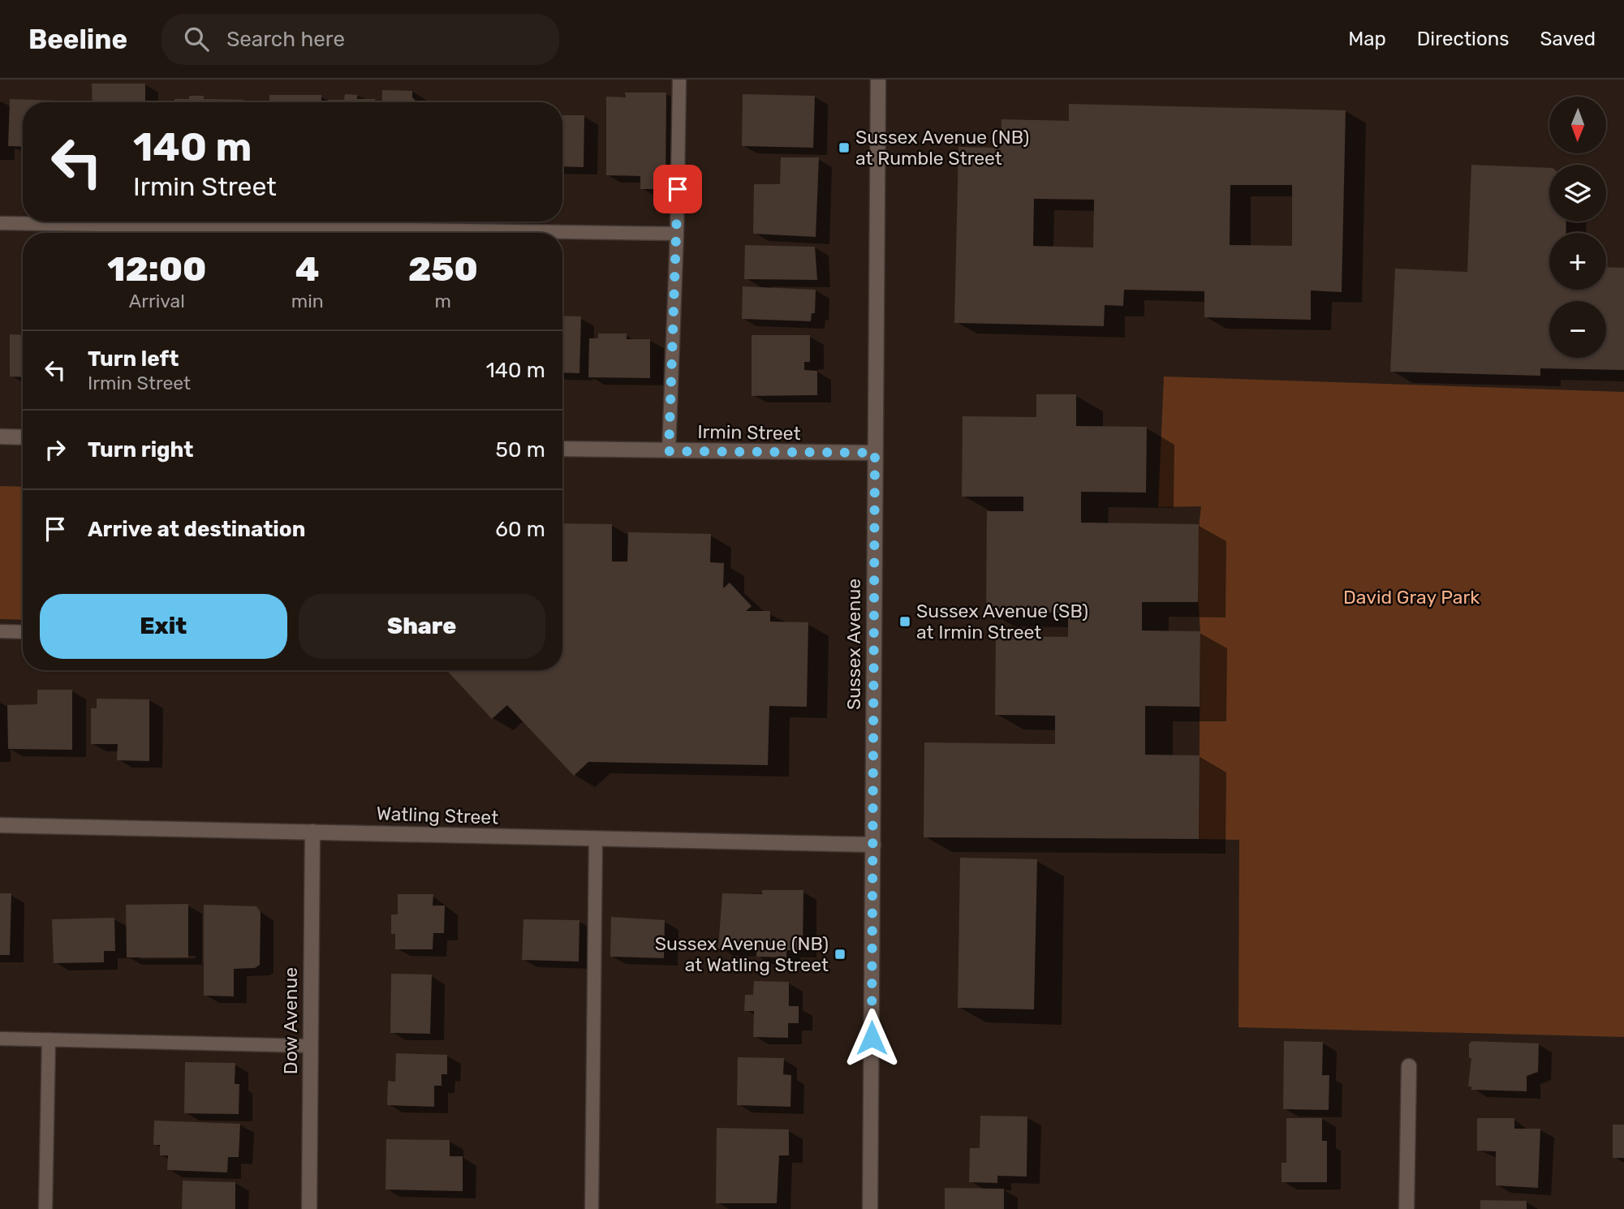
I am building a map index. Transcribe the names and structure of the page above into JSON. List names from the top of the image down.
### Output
{
  "streets": {
    "street": [
      "Irmin Street",
      "Sussex Avenue",
      "Watling Street",
      "Dow Avenue"
    ]
  },
  "crossings": [
    ["Irmin Street", "Sussex Avenue"],
    ["Sussex Avenue", "Watling Street"],
    ["Watling Street", "Dow Avenue"]
  ],
  "parks": ["David Gray Park"],
  "places": {
    "transit": ["Sussex Avenue (NB) at Rumble Street", "Sussex Avenue (SB) at Irmin Street", "Sussex Avenue (NB) at Watling Street"]
  },
  "north": "bottom",
  "page": {
    "header": "Beeline",
    "search": "Search here",
    "nav": ["Map", "Directions", "Saved"],
    "map_buttons": ["+", "−"],
    "turn": ["140 m", "Irmin Street"],
    "eta": [
      "12:00",
      "Arrival",
      "4",
      "min",
      "250",
      "m"
    ],
    "list": [
      {
        "name": "Turn left",
        "note": "Irmin Street",
        "value": "140 m"
      },
      {
        "name": "Turn right",
        "value": "50 m"
      },
      {
        "name": "Arrive at destination",
        "value": "60 m"
      }
    ],
    "buttons": ["Exit", "Share"]
  }
}
